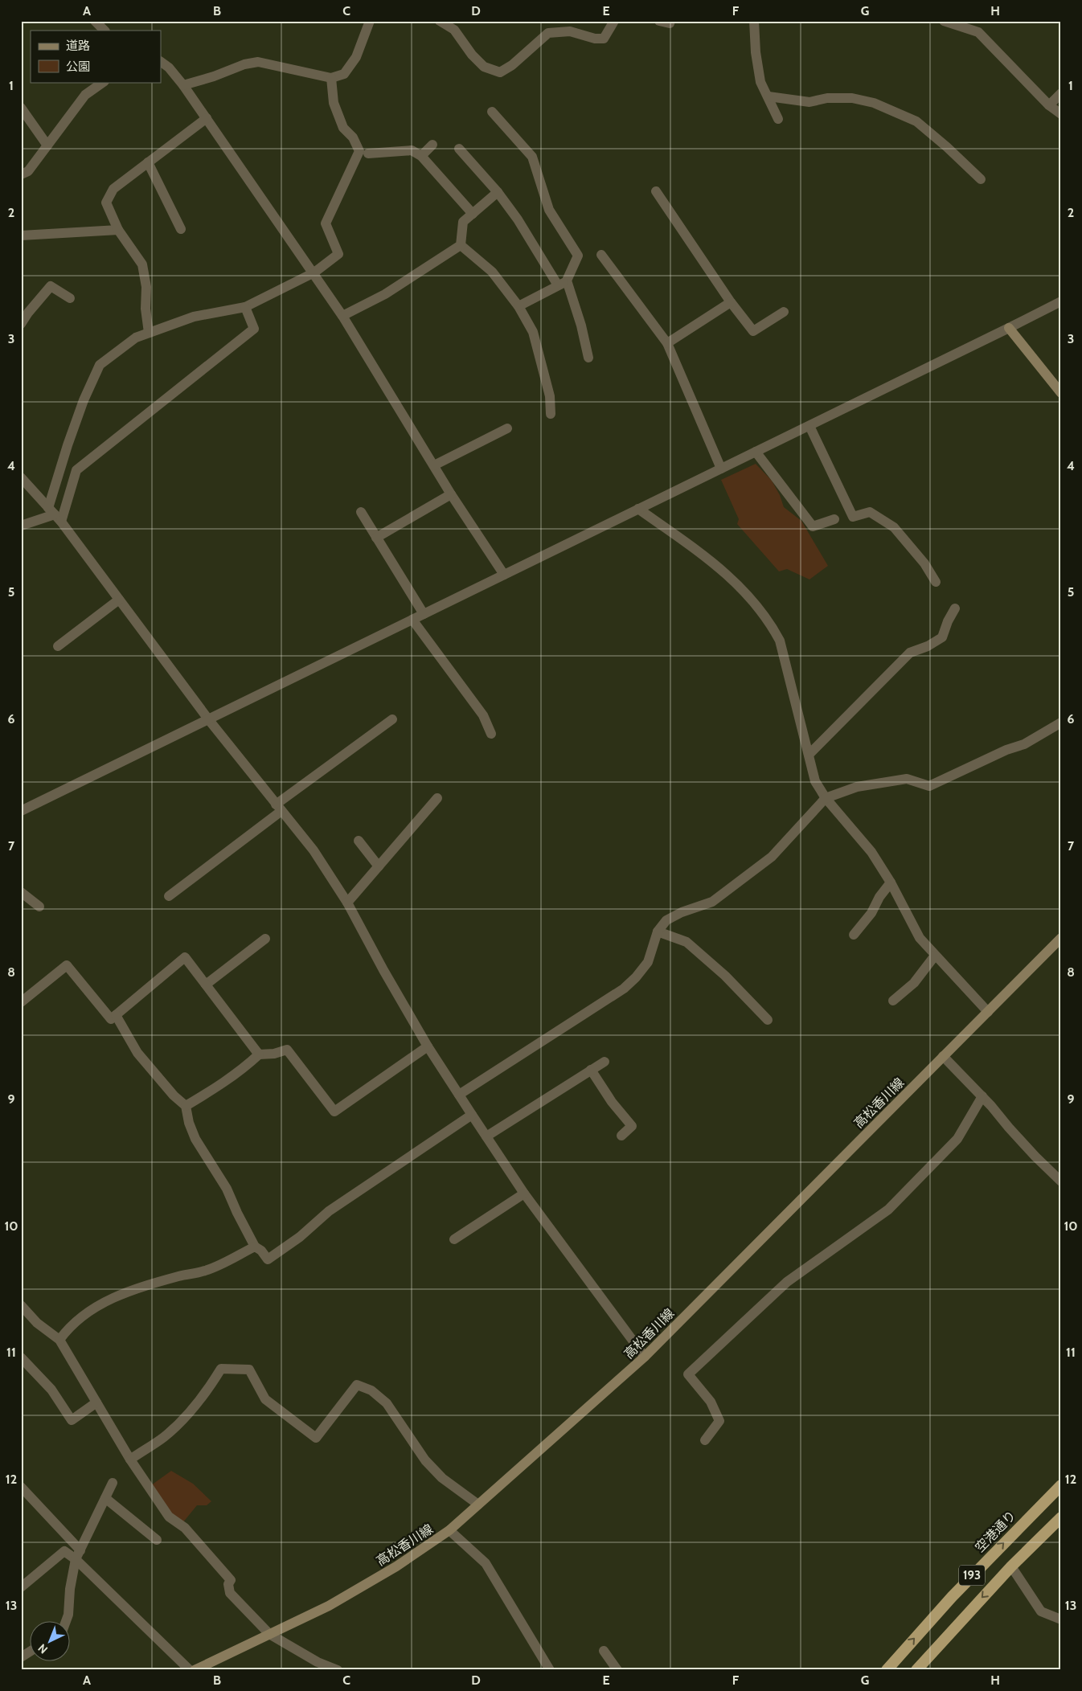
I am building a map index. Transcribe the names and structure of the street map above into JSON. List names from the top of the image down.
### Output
{
  "streets": {
    "highway": ["空港通り", "193"],
    "main road": ["高松香川線"]
  },
  "legend": ["道路", "公園"],
  "north": "bottom left",
  "grid": {
    "columns": [
      "A",
      "B",
      "C",
      "D",
      "E",
      "F",
      "G",
      "H"
    ],
    "rows": [
      "1",
      "2",
      "3",
      "4",
      "5",
      "6",
      "7",
      "8",
      "9",
      "10",
      "11",
      "12",
      "13"
    ]
  }
}
